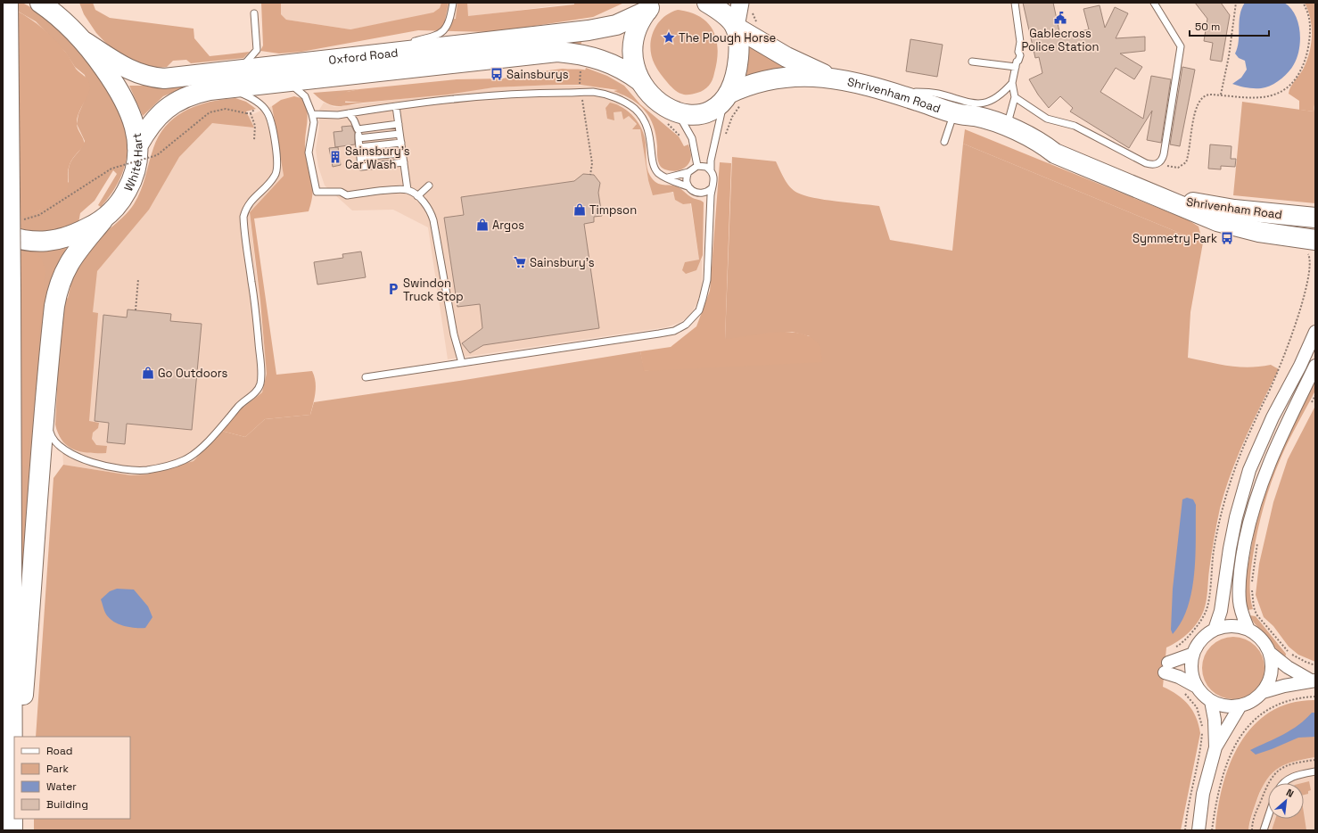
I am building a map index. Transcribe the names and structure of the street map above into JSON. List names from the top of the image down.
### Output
{
  "streets": {
    "highway": ["Oxford Road", "Shrivenham Road", "White Hart"]
  },
  "crossings": [
    ["Oxford Road", "White Hart"]
  ],
  "places": {
    "public building": ["Gablecross Police Station"],
    "place": ["The Plough Horse"],
    "bus stop": ["Sainsburys", "Symmetry Park"],
    "building": ["Sainsbury's Car Wash"],
    "shop": ["Timpson", "Argos", "Go Outdoors"],
    "supermarket": ["Sainsbury's"],
    "parking": ["Swindon Truck Stop"]
  },
  "legend": [
    "Road",
    "Park",
    "Water",
    "Building"
  ],
  "scale_bar": "50 m",
  "north": "top right"
}
